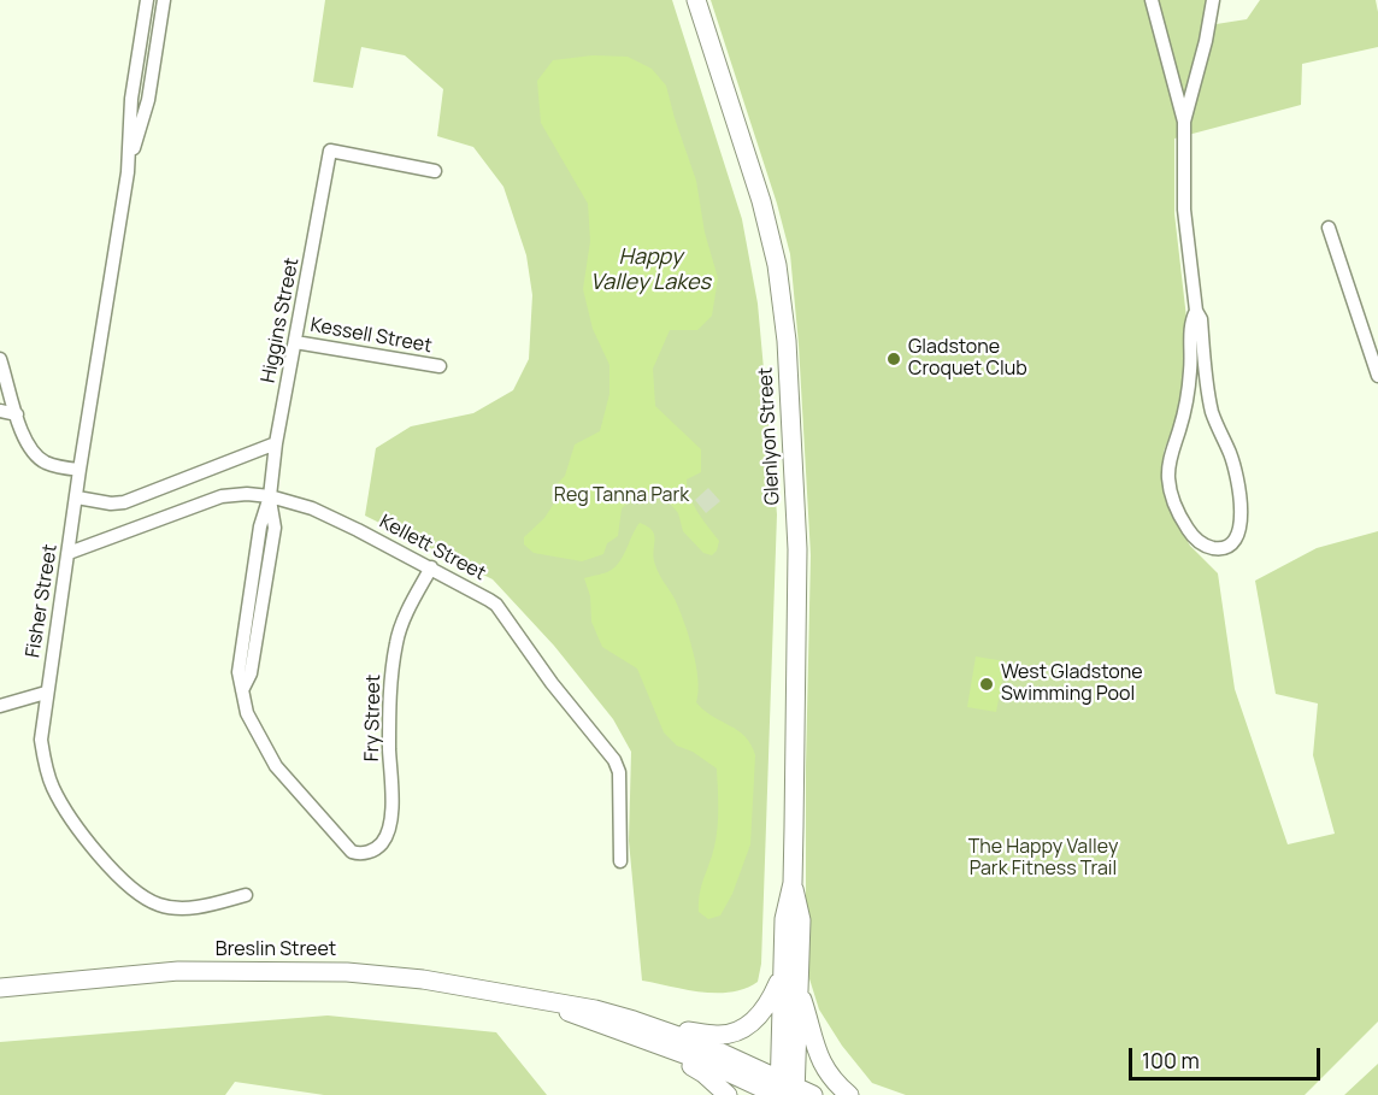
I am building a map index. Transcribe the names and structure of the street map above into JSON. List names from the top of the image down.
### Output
{
  "streets": {
    "main road": ["Glenlyon Street", "Breslin Street"],
    "street": [
      "Higgins Street",
      "Kessell Street",
      "Kellett Street",
      "Fisher Street",
      "Fry Street"
    ]
  },
  "crossings": [
    ["Higgins Street", "Kessell Street"],
    ["Higgins Street", "Kellett Street"],
    ["Higgins Street", "Fry Street"],
    ["Glenlyon Street", "Breslin Street"],
    ["Kellett Street", "Fisher Street"],
    ["Kellett Street", "Fry Street"]
  ],
  "water": ["Happy Valley Lakes"],
  "parks": ["Reg Tanna Park", "The Happy Valley Park Fitness Trail"],
  "places": ["Gladstone Croquet Club", "West Gladstone Swimming Pool"],
  "scale_bar": "100 m"
}
